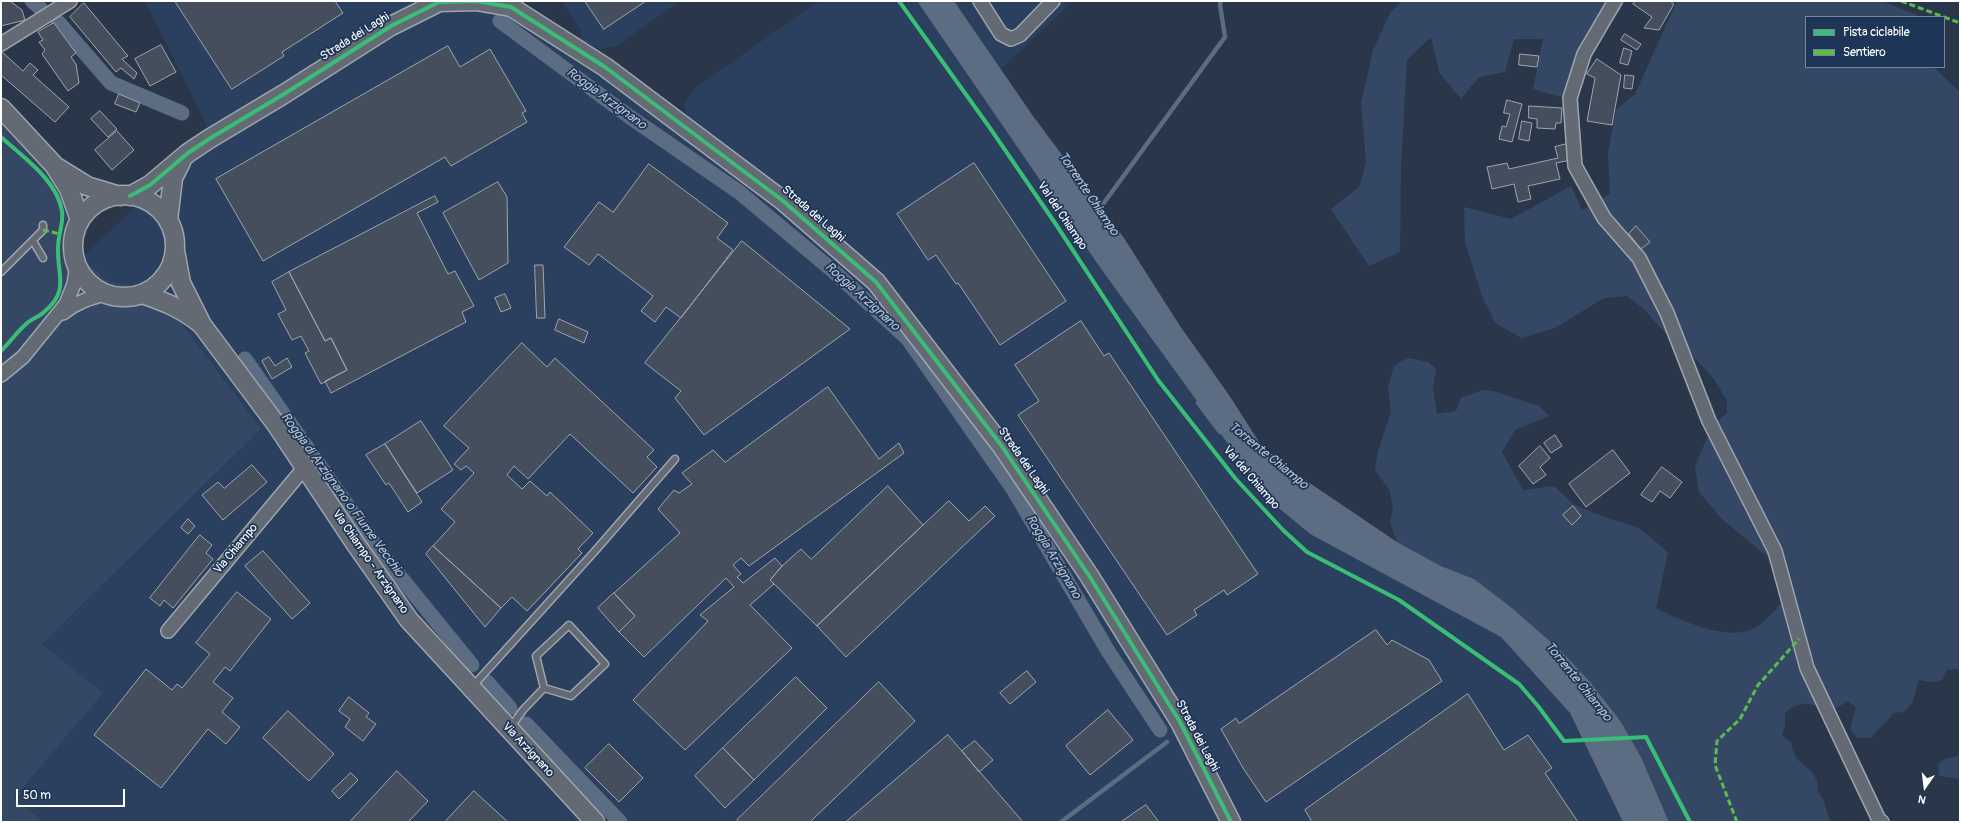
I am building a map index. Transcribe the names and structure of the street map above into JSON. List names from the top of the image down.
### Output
{
  "streets": {
    "street": [
      "Strada dei Laghi",
      "Via Chiampo",
      "Via Chiampo - Arzignano",
      "Via Arzignano"
    ],
    "cycle path": ["Val del Chiampo"]
  },
  "crossings": [
    ["Via Chiampo", "Via Chiampo - Arzignano"],
    ["Via Chiampo - Arzignano", "Via Arzignano"]
  ],
  "water": ["Roggia Arzignano", "Torrente Chiampo", "Roggia di Arzignano o Fiume Vecchio"],
  "legend": ["Pista ciclabile", "Sentiero"],
  "scale_bar": "50 m",
  "north": "bottom"
}
